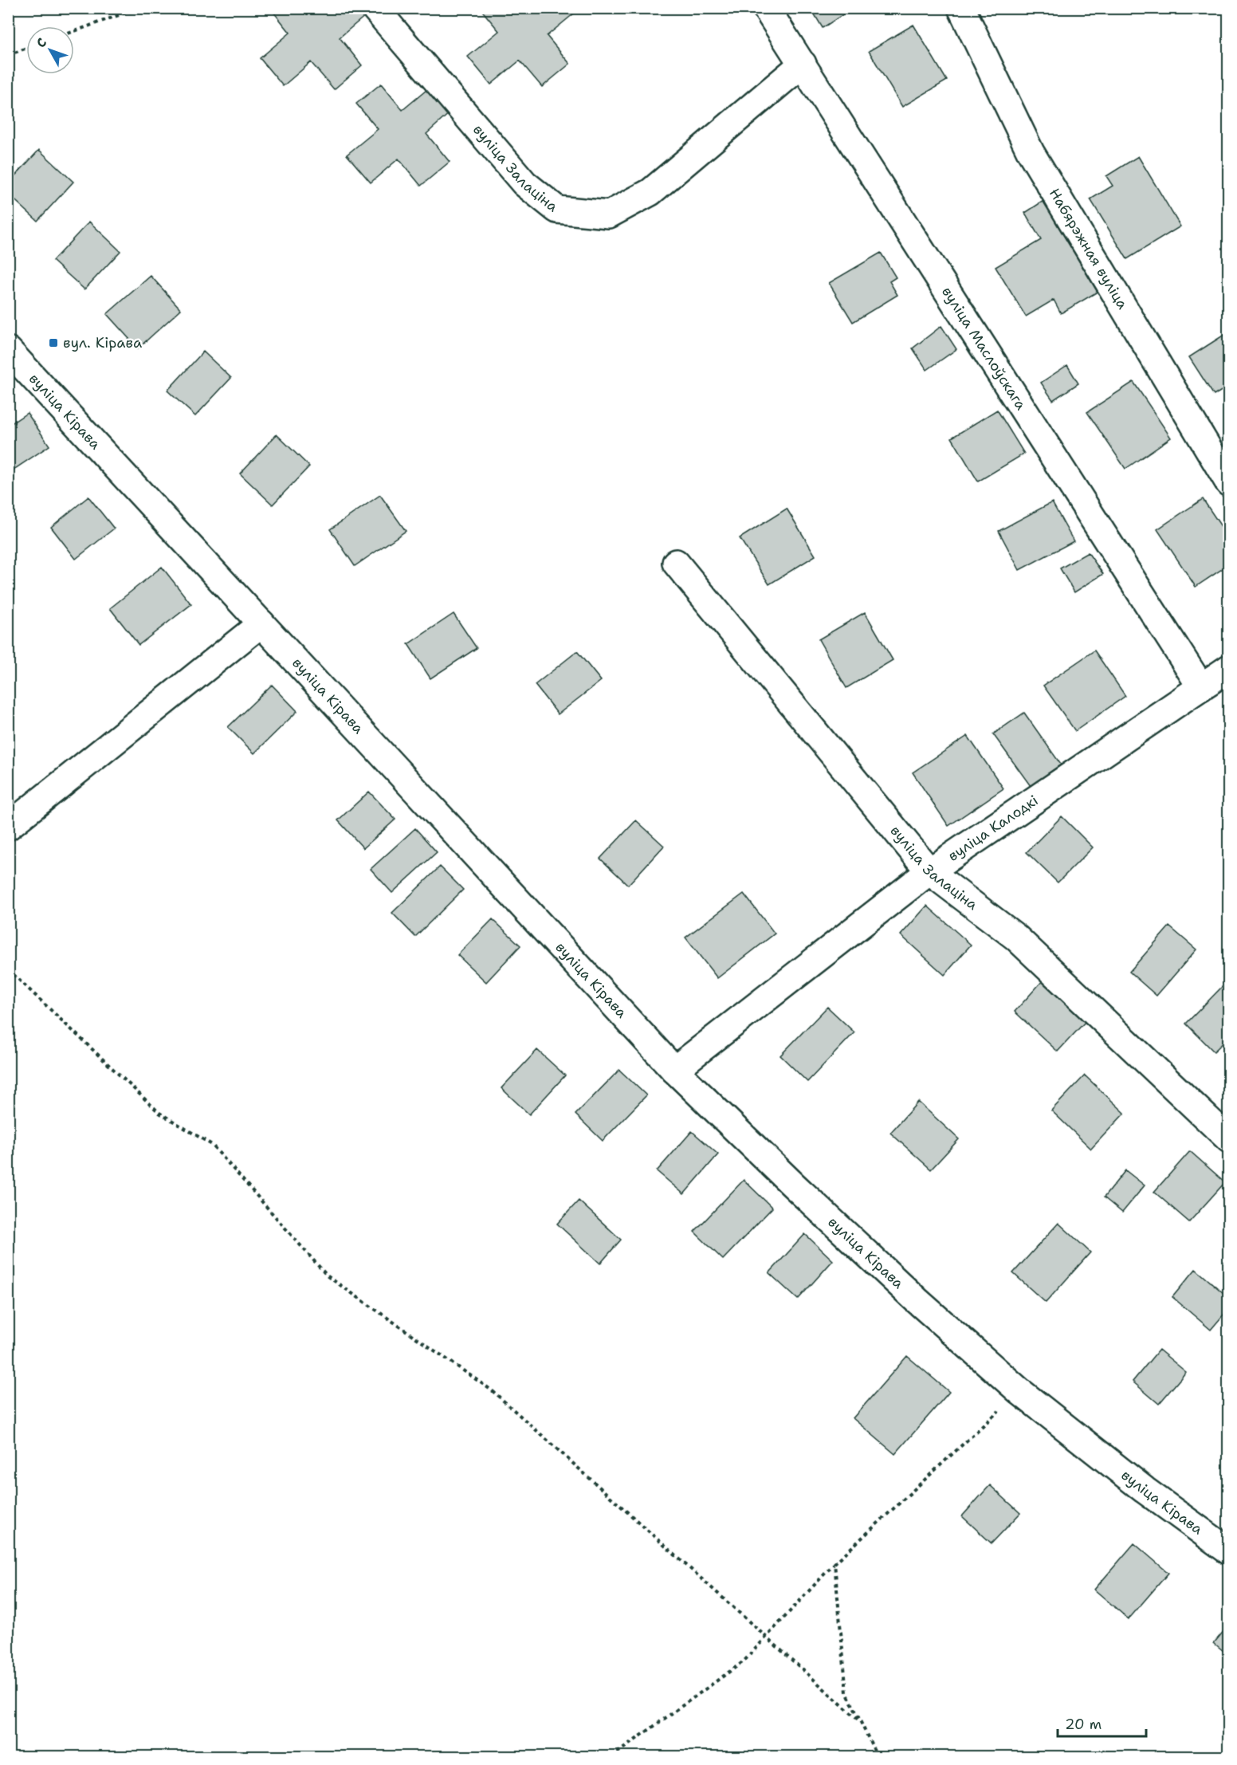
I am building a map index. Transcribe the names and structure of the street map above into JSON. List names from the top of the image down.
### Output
{
  "streets": {
    "street": [
      "вуліца Залаціна",
      "Набярэжная вуліца",
      "вуліца Маслоўскага",
      "вуліца Кірава",
      "вуліца Калодкі"
    ]
  },
  "crossings": [
    ["вуліца Залаціна", "вуліца Маслоўскага"],
    ["вуліца Залаціна", "вуліца Калодкі"],
    ["вуліца Маслоўскага", "вуліца Калодкі"],
    ["вуліца Кірава", "вуліца Калодкі"]
  ],
  "places": {
    "transit": ["вул. Кірава"]
  },
  "scale_bar": "20 m",
  "north": "top left"
}
